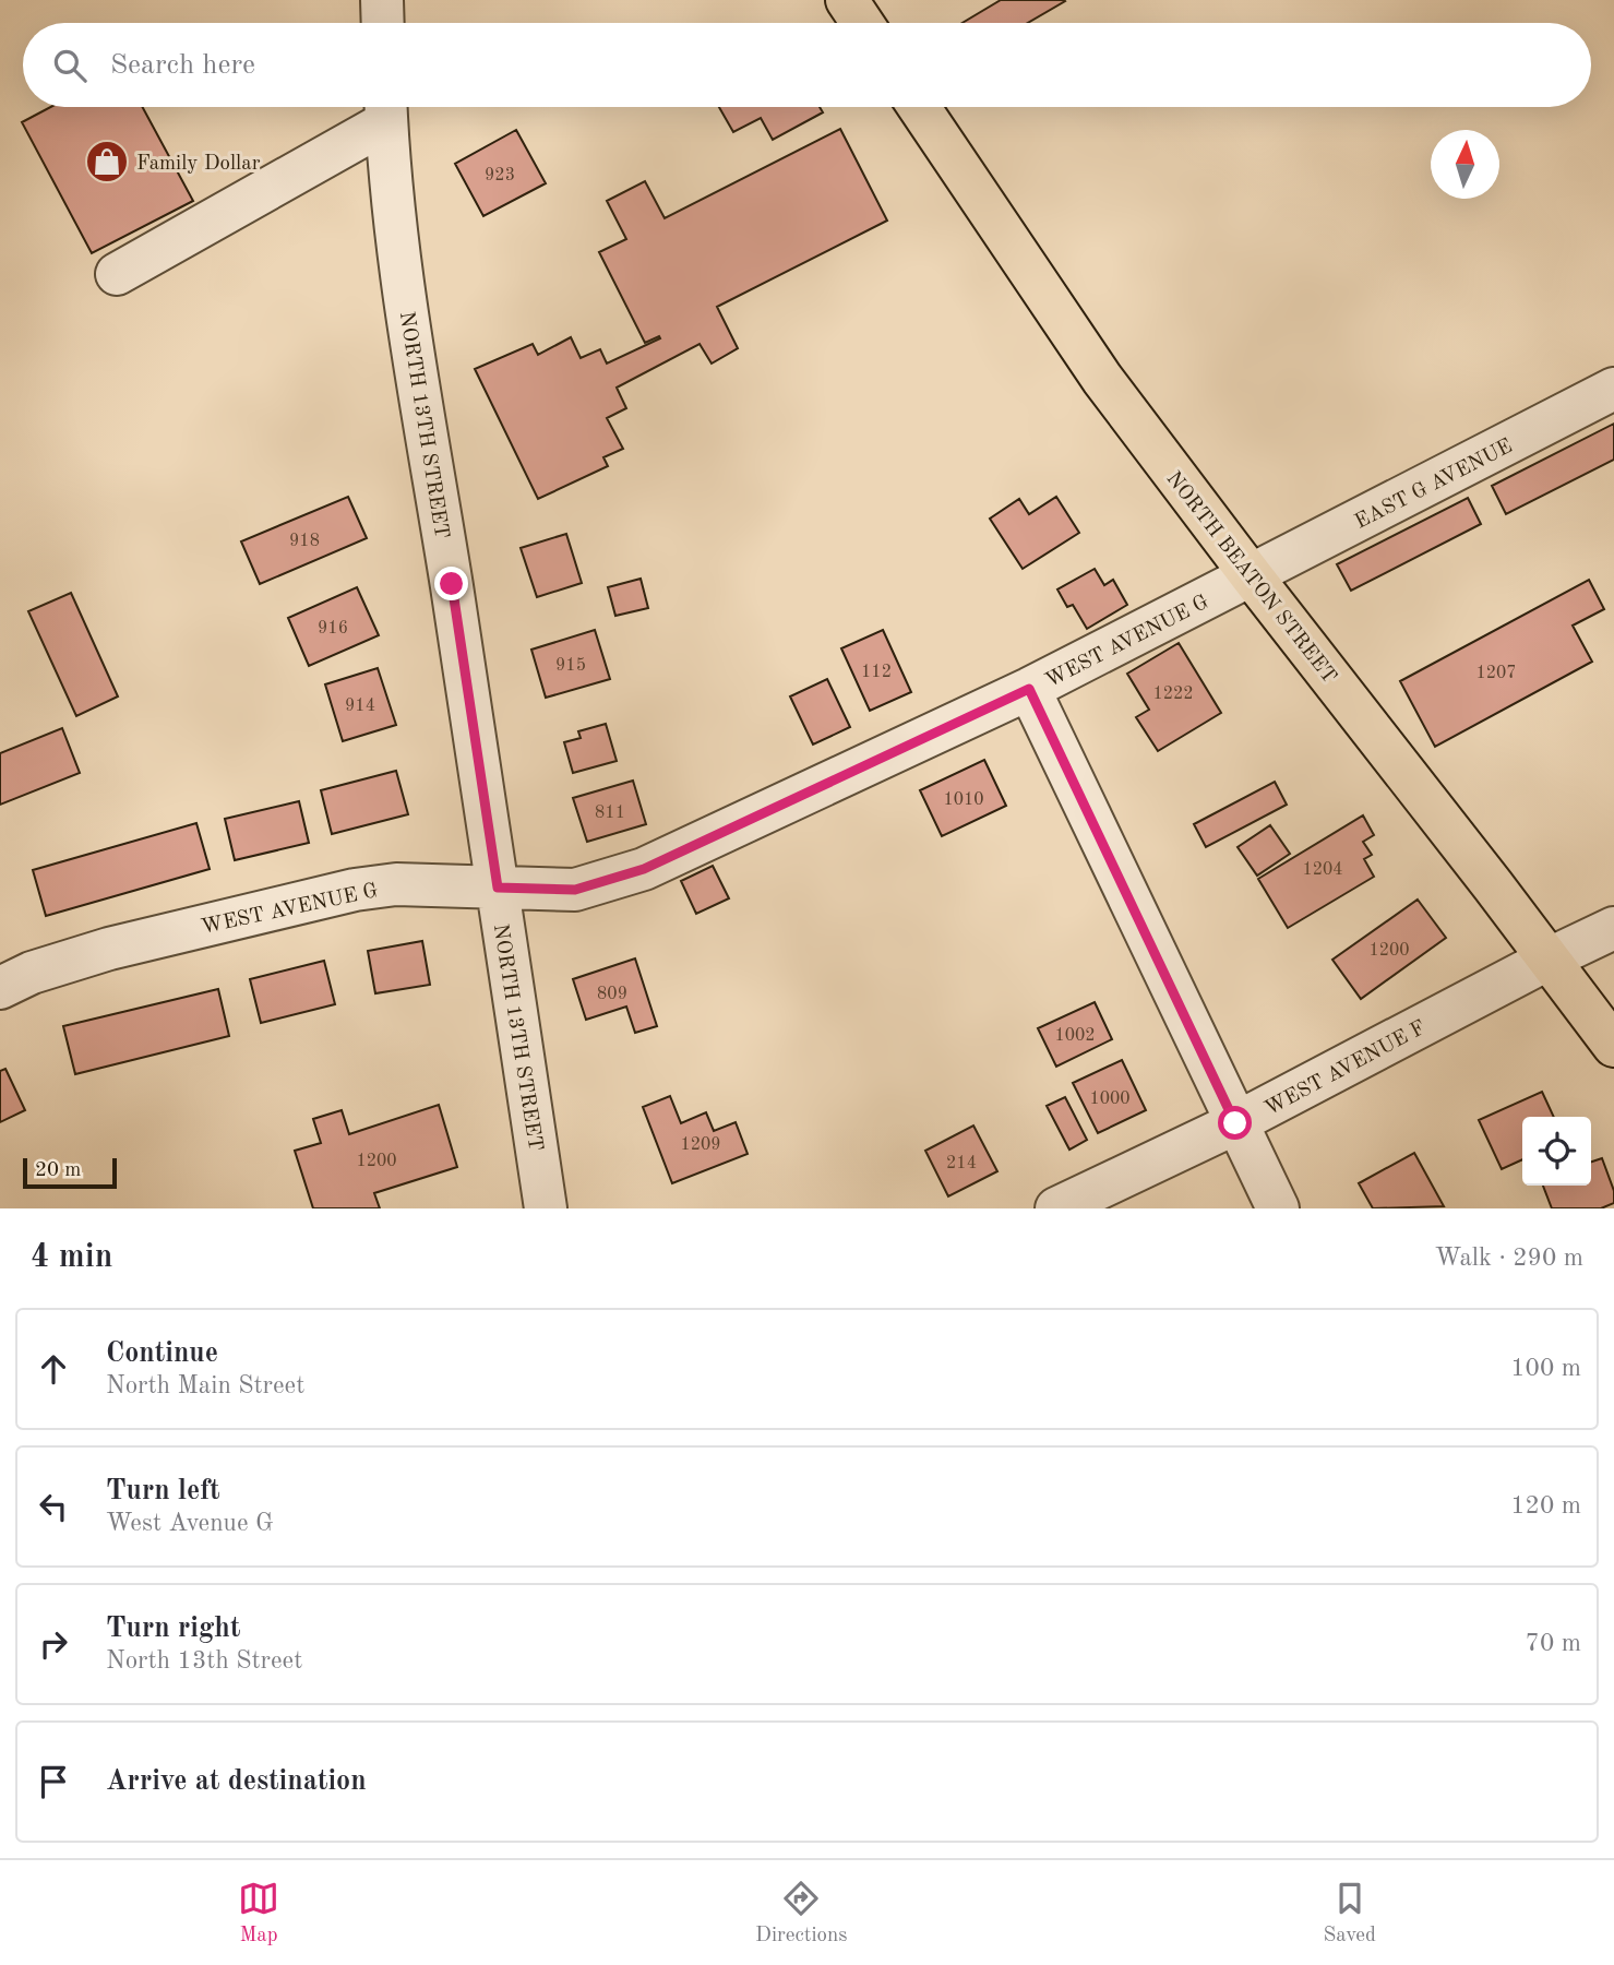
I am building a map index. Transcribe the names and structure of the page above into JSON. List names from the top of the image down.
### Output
{
  "streets": {
    "main road": ["NORTH BEATON STREET"],
    "street": [
      "NORTH 13TH STREET",
      "EAST G AVENUE",
      "WEST AVENUE G",
      "WEST AVENUE F"
    ]
  },
  "crossings": [
    ["NORTH 13TH STREET", "WEST AVENUE G"],
    ["EAST G AVENUE", "NORTH BEATON STREET"],
    ["EAST G AVENUE", "WEST AVENUE G"],
    ["NORTH BEATON STREET", "WEST AVENUE G"],
    ["NORTH BEATON STREET", "WEST AVENUE F"]
  ],
  "places": {
    "shop": ["Family Dollar"]
  },
  "house_numbers": [
    "923",
    "918",
    "916",
    "915",
    "112",
    "1207",
    "1222",
    "914",
    "1010",
    "811",
    "1204",
    "1200",
    "809",
    "1002",
    "1000",
    "1209",
    "1200",
    "214"
  ],
  "scale_bar": "20 m",
  "north": "top",
  "page": {
    "search": "Search here",
    "scale": "20 m",
    "heading": ["4 min", "Walk · 290 m"],
    "list": [
      ["Continue", "North Main Street", "100 m"],
      ["Turn left", "West Avenue G", "120 m"],
      ["Turn right", "North 13th Street", "70 m"],
      "Arrive at destination"
    ],
    "nav": ["Map", "Directions", "Saved"]
  }
}
